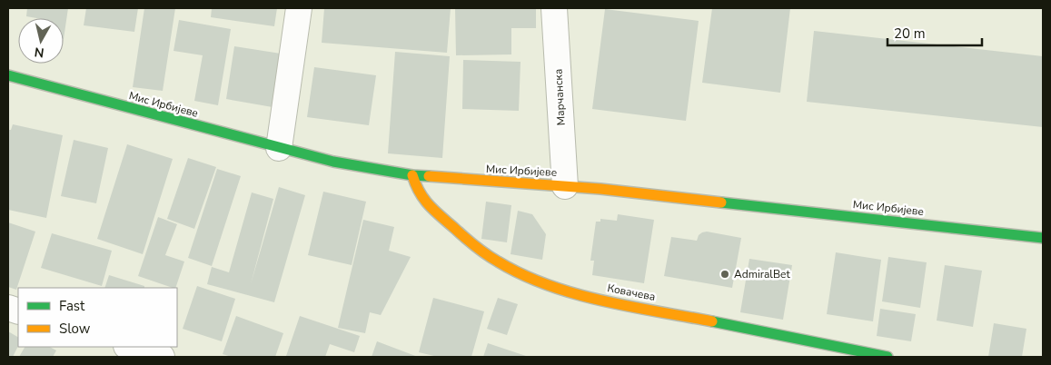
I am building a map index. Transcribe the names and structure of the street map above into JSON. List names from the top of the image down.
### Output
{
  "streets": {
    "street": ["Марчанска", "Мис Ирбијеве", "Ковачева"]
  },
  "crossings": [
    ["Марчанска", "Мис Ирбијеве"],
    ["Мис Ирбијеве", "Ковачева"]
  ],
  "places": ["AdmiralBet"],
  "legend": ["Fast", "Slow"],
  "scale_bar": "20 m",
  "north": "bottom"
}
